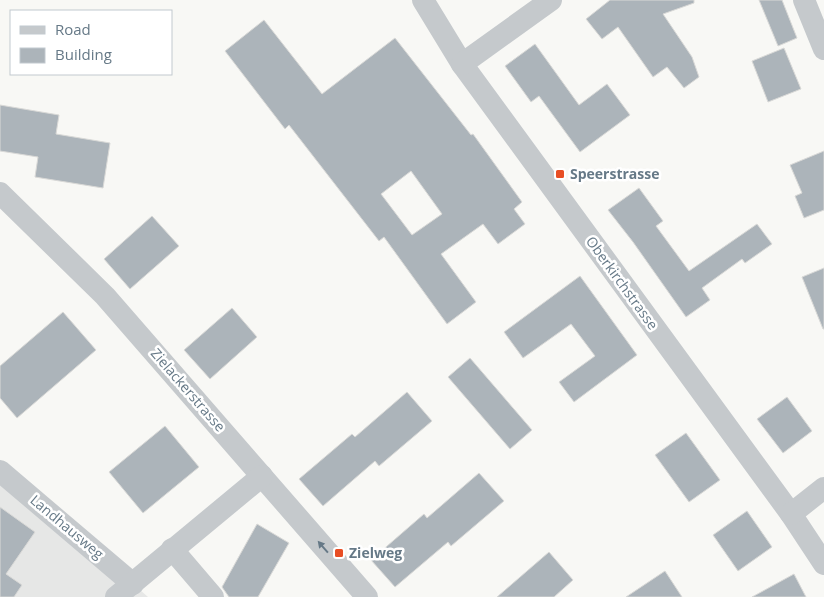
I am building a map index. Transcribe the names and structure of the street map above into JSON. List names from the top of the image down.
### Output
{
  "streets": {
    "street": ["Oberkirchstrasse", "Zielackerstrasse", "Landhausweg"]
  },
  "places": {
    "transit": ["Speerstrasse", "Zielweg"]
  },
  "legend": ["Road", "Building"]
}
